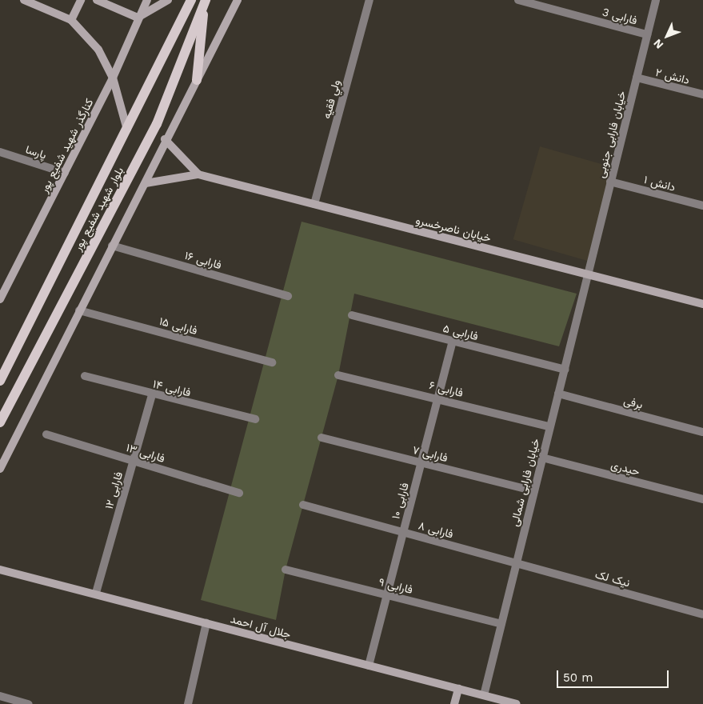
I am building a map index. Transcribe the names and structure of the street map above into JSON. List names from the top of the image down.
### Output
{
  "streets": {
    "main road": ["بلوار شهید شفیع پور"],
    "street": [
      "فارابی 3",
      "دانش ۲",
      "ولي فقيه",
      "خیابان فارابی جنوبی",
      "کنارگذر شهید شفیع پور",
      "پارسا",
      "دانش ۱",
      "خیابان ناصرخسرو",
      "فارابی ۱۶",
      "فارابی ۱۵",
      "فارابی ۵",
      "فارابی ۱۴",
      "فارابی ۶",
      "برفی",
      "فارابی ۱۳",
      "فارابی ۷",
      "حیدری",
      "خیابان فارابی شمالی",
      "فارابی ۱۲",
      "فارابی ۱۰",
      "فارابی ۸",
      "نیک لک",
      "فارابی ۹",
      "جلال آل احمد"
    ]
  },
  "crossings": [
    ["فارابی 3", "خیابان فارابی جنوبی"],
    ["دانش ۲", "خیابان فارابی جنوبی"],
    ["ولي فقيه", "خیابان ناصرخسرو"],
    ["خیابان فارابی جنوبی", "دانش ۱"],
    ["خیابان فارابی جنوبی", "خیابان ناصرخسرو"],
    ["خیابان فارابی جنوبی", "خیابان فارابی شمالی"],
    ["کنارگذر شهید شفیع پور", "پارسا"],
    ["خیابان ناصرخسرو", "خیابان فارابی شمالی"],
    ["فارابی ۵", "خیابان فارابی شمالی"],
    ["فارابی ۵", "فارابی ۱۰"],
    ["فارابی ۱۴", "فارابی ۱۲"],
    ["فارابی ۶", "فارابی ۱۰"],
    ["برفی", "خیابان فارابی شمالی"],
    ["فارابی ۱۳", "فارابی ۱۲"],
    ["فارابی ۷", "خیابان فارابی شمالی"],
    ["فارابی ۷", "فارابی ۱۰"],
    ["حیدری", "خیابان فارابی شمالی"],
    ["خیابان فارابی شمالی", "فارابی ۸"],
    ["خیابان فارابی شمالی", "نیک لک"],
    ["خیابان فارابی شمالی", "فارابی ۹"],
    ["خیابان فارابی شمالی", "جلال آل احمد"],
    ["فارابی ۱۲", "جلال آل احمد"],
    ["فارابی ۱۰", "فارابی ۸"],
    ["فارابی ۱۰", "فارابی ۹"],
    ["فارابی ۱۰", "جلال آل احمد"],
    ["فارابی ۸", "نیک لک"]
  ],
  "scale_bar": "50 m",
  "north": "bottom left"
}
